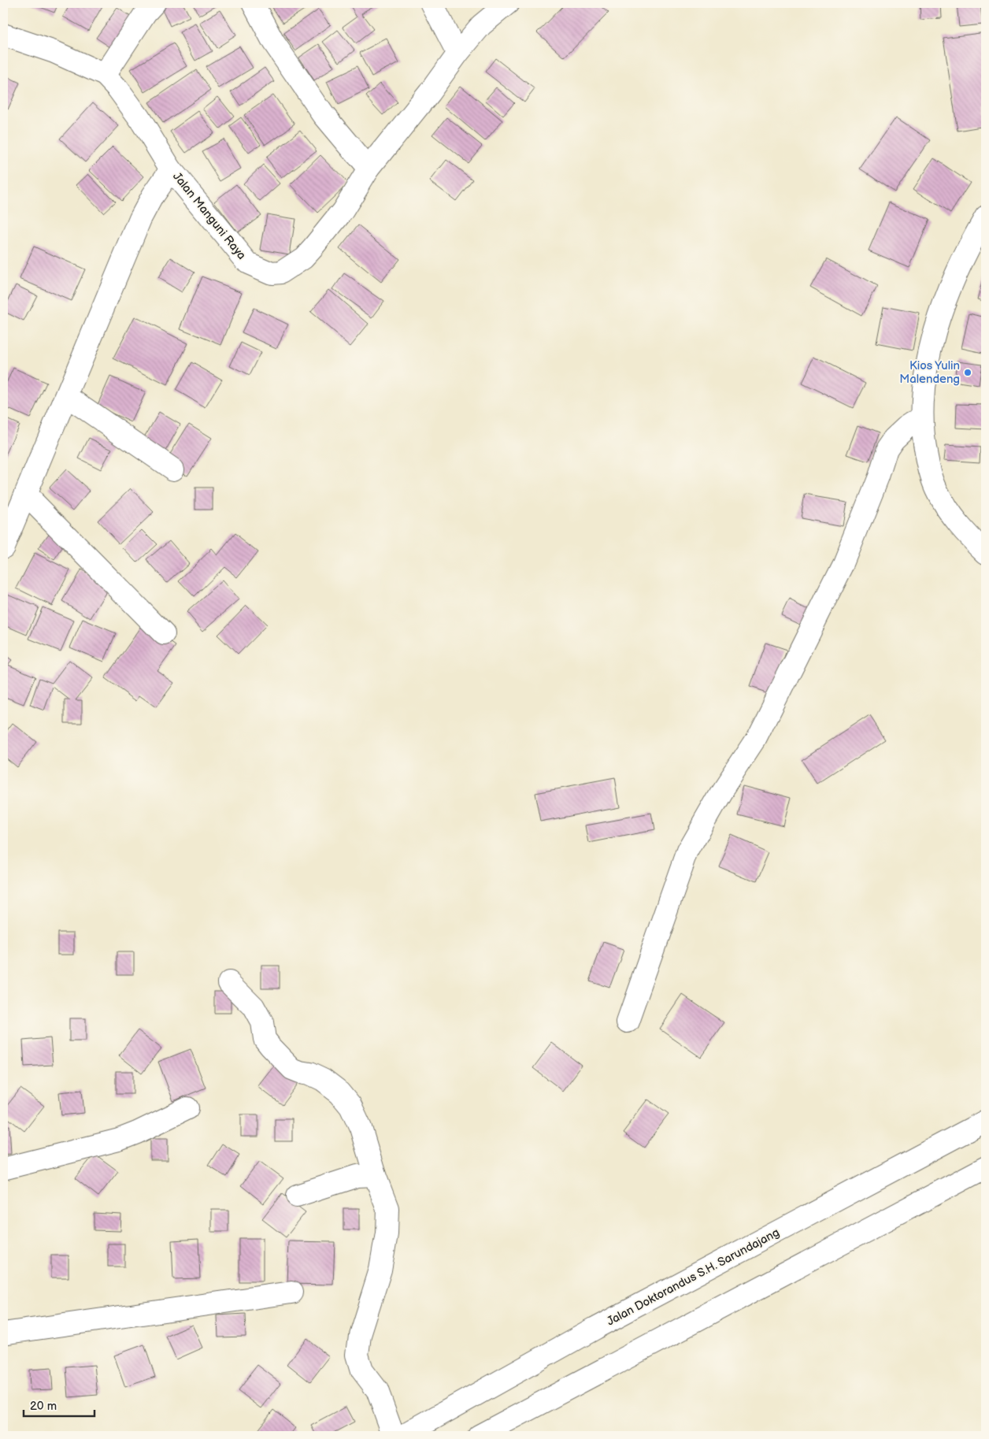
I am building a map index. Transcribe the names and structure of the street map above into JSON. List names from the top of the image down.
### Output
{
  "streets": {
    "main road": ["Jalan Manguni Raya", "Jalan Doktorandus S.H. Sarundajang"]
  },
  "places": ["Kios Yulin Malendeng"],
  "scale_bar": "20 m"
}
